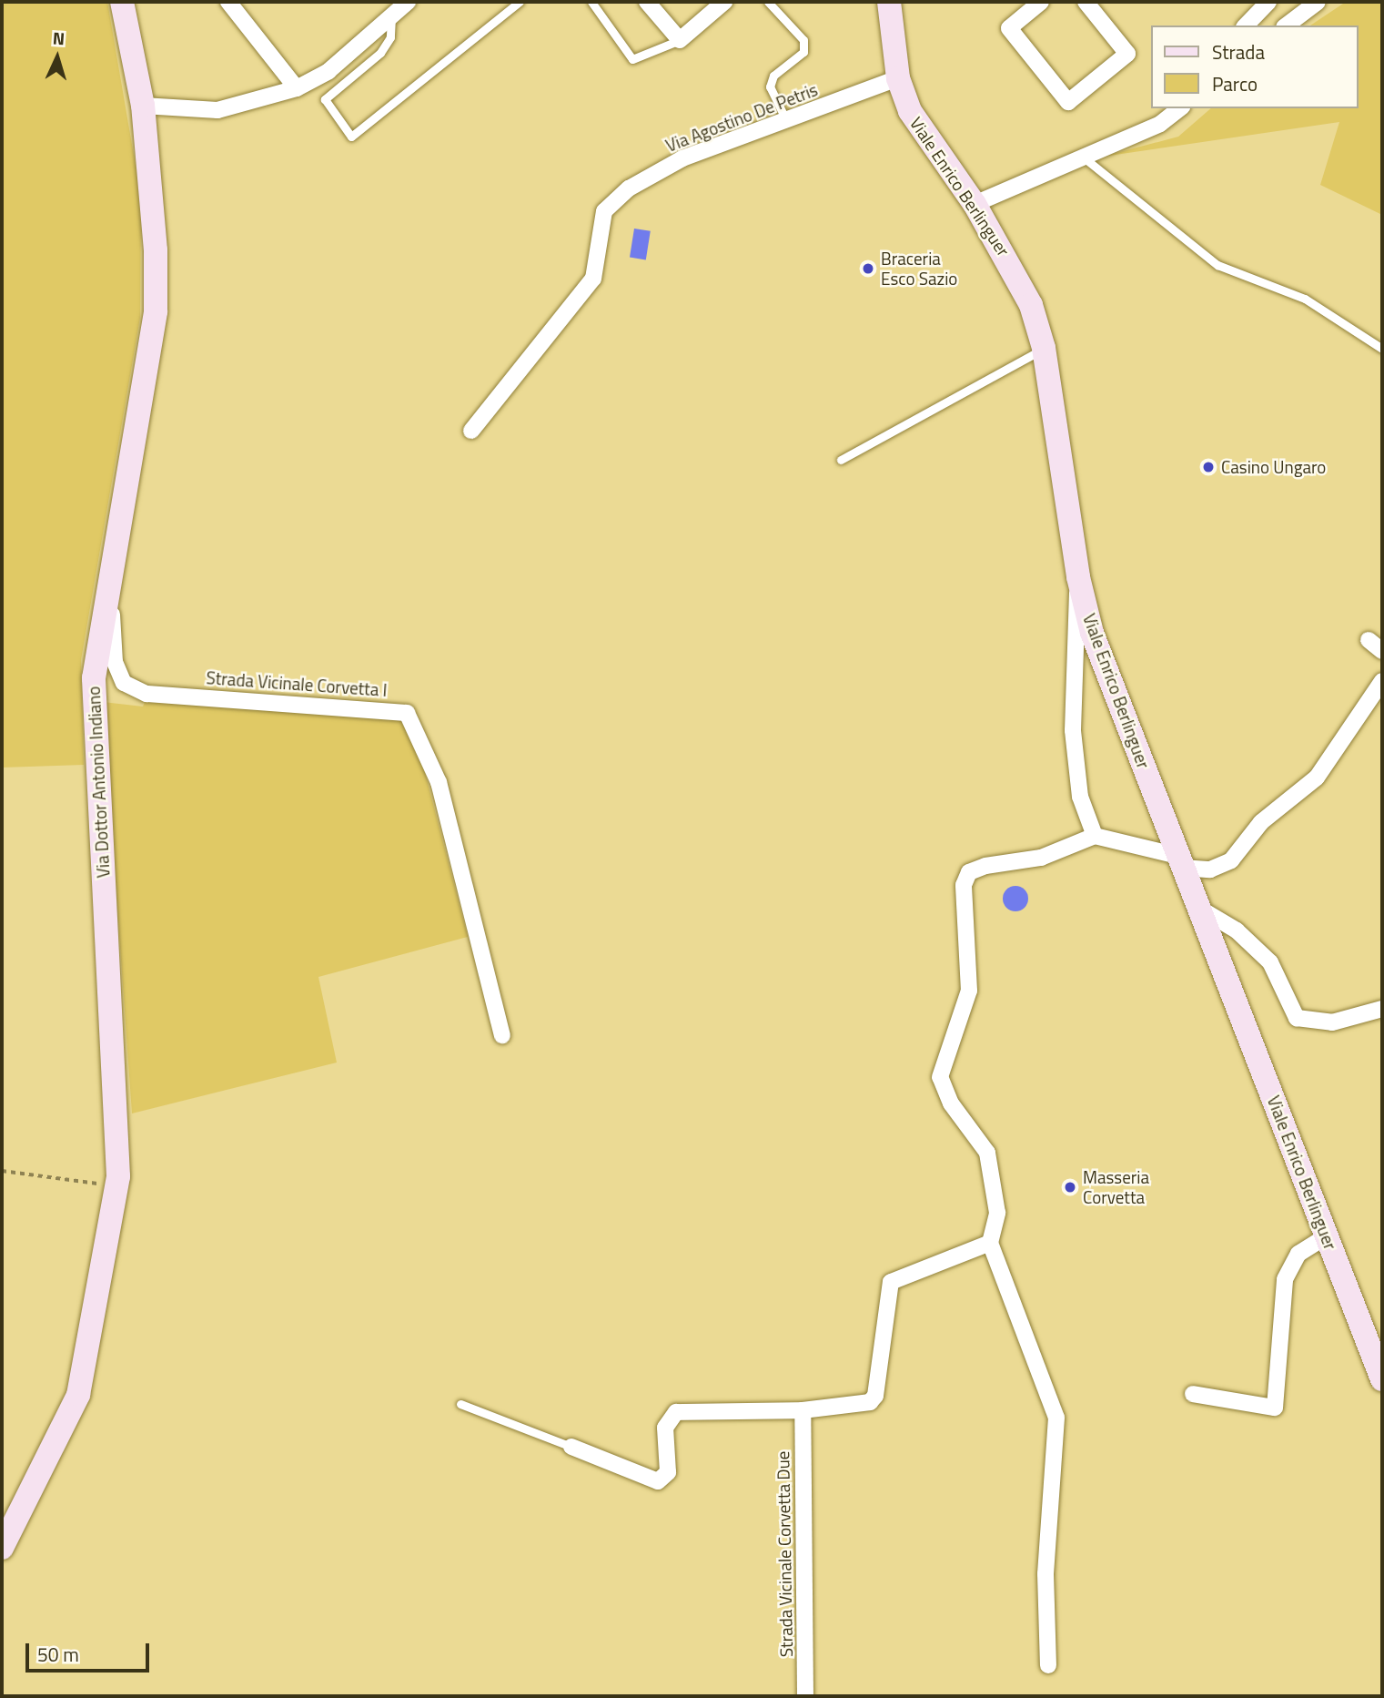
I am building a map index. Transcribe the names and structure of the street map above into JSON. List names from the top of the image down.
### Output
{
  "streets": {
    "main road": ["Viale Enrico Berlinguer", "Via Dottor Antonio Indiano"],
    "street": ["Via Agostino De Petris", "Strada Vicinale Corvetta I", "Strada Vicinale Corvetta Due"]
  },
  "crossings": [
    ["Via Agostino De Petris", "Viale Enrico Berlinguer"],
    ["Strada Vicinale Corvetta I", "Via Dottor Antonio Indiano"]
  ],
  "places": ["Braceria Esco Sazio", "Casino Ungaro", "Masseria Corvetta"],
  "legend": ["Strada", "Parco"],
  "scale_bar": "50 m",
  "north": "top"
}
